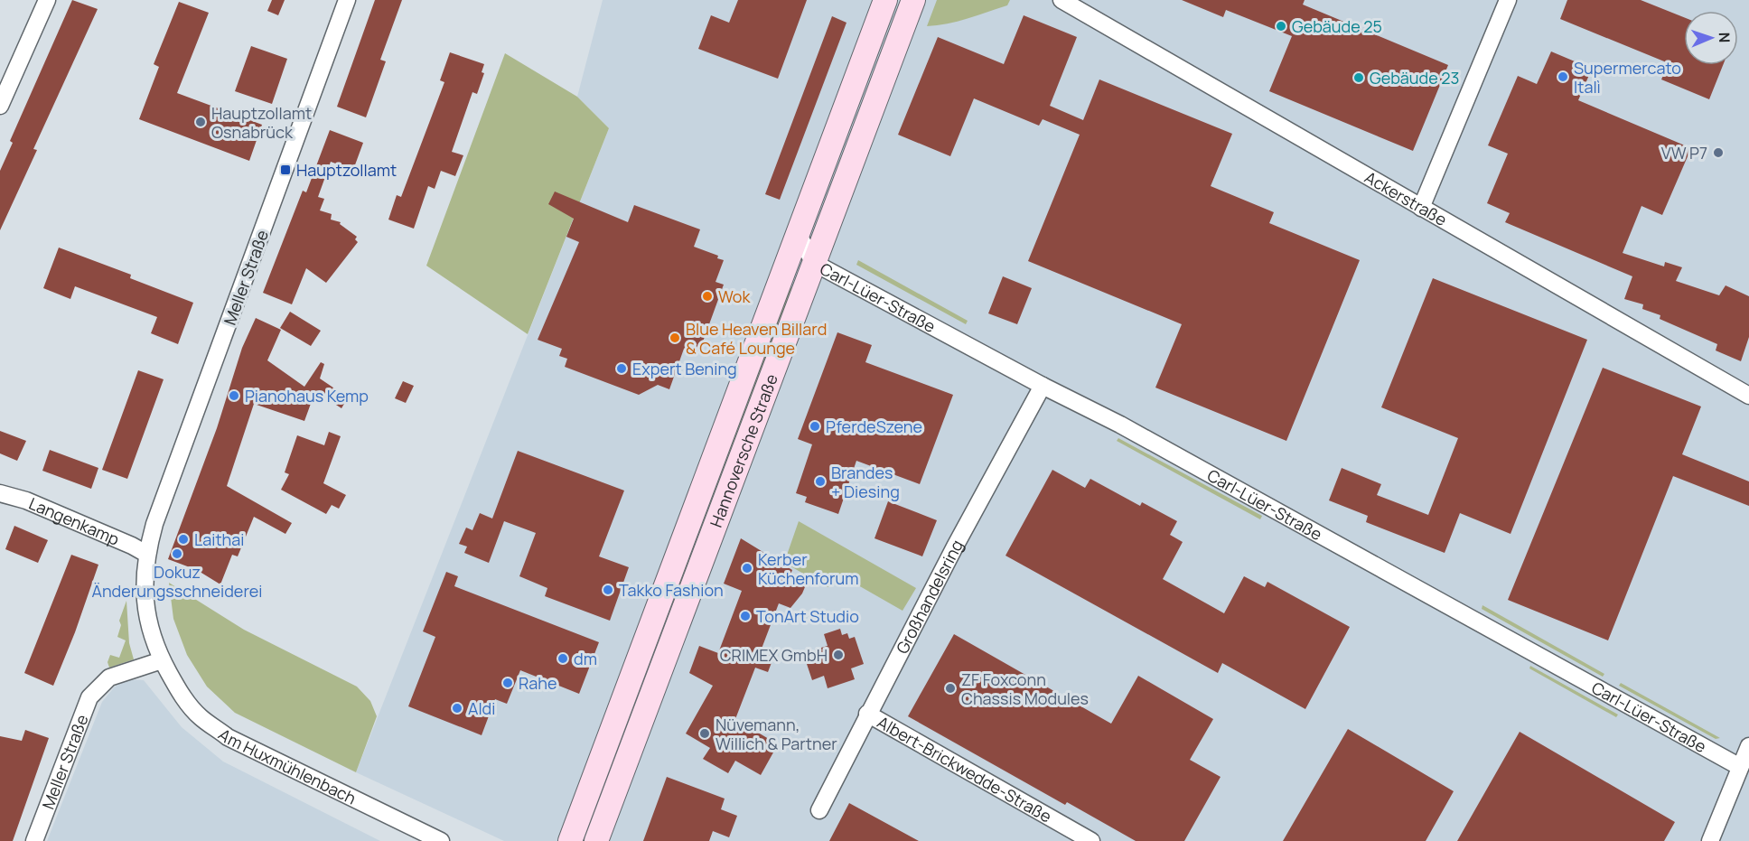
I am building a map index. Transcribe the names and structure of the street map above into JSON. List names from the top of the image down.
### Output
{
  "streets": {
    "main road": ["Hannoversche Straße"],
    "street": [
      "Ackerstraße",
      "Meller Straße",
      "Carl-Lüer-Straße",
      "Langenkamp",
      "Großhandelsring",
      "Am Huxmühlenbach",
      "Albert-Brickwedde-Straße"
    ]
  },
  "crossings": [
    ["Meller Straße", "Langenkamp"],
    ["Meller Straße", "Am Huxmühlenbach"],
    ["Carl-Lüer-Straße", "Hannoversche Straße"],
    ["Carl-Lüer-Straße", "Großhandelsring"],
    ["Langenkamp", "Am Huxmühlenbach"],
    ["Großhandelsring", "Albert-Brickwedde-Straße"]
  ],
  "places": {
    "other": [
      "Gebäude 25",
      "Supermercato Italì",
      "Gebäude 23",
      "Hauptzollamt Osnabrück",
      "VW P7",
      "Wok",
      "Blue Heaven Billard & Café Lounge",
      "Expert Bening",
      "Pianohaus Kemp",
      "PferdeSzene",
      "Brandes + Diesing",
      "Laithai",
      "Dokuz Änderungsschneiderei",
      "Kerber Küchenforum",
      "Takko Fashion",
      "TonArt Studio",
      "CRIMEX GmbH",
      "dm",
      "Rahe",
      "ZF Foxconn Chassis Modules",
      "Aldi",
      "Nüvemann, Willich & Partner"
    ],
    "transit": ["Hauptzollamt"]
  },
  "north": "right"
}
